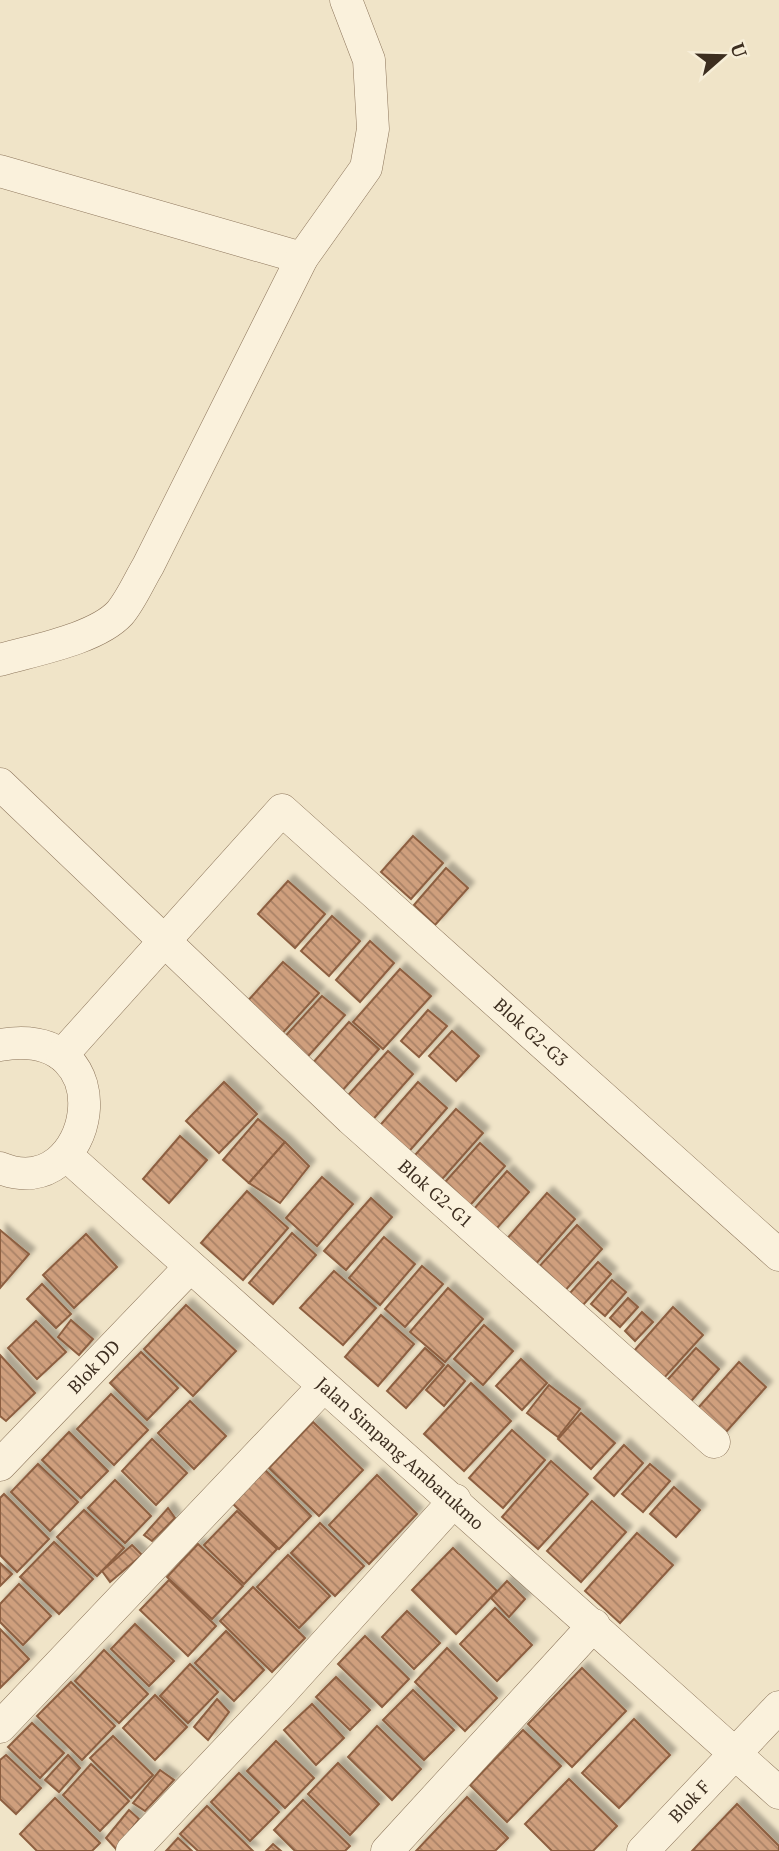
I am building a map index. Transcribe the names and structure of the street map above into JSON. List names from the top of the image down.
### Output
{
  "streets": {
    "street": [
      "Blok G2-G3",
      "Blok G2-G1",
      "Blok DD",
      "Jalan Simpang Ambarukmo",
      "Blok F"
    ]
  },
  "crossings": [
    ["Blok G2-G3", "Blok G2-G1"],
    ["Blok DD", "Jalan Simpang Ambarukmo"],
    ["Jalan Simpang Ambarukmo", "Blok F"]
  ],
  "north": "right"
}
